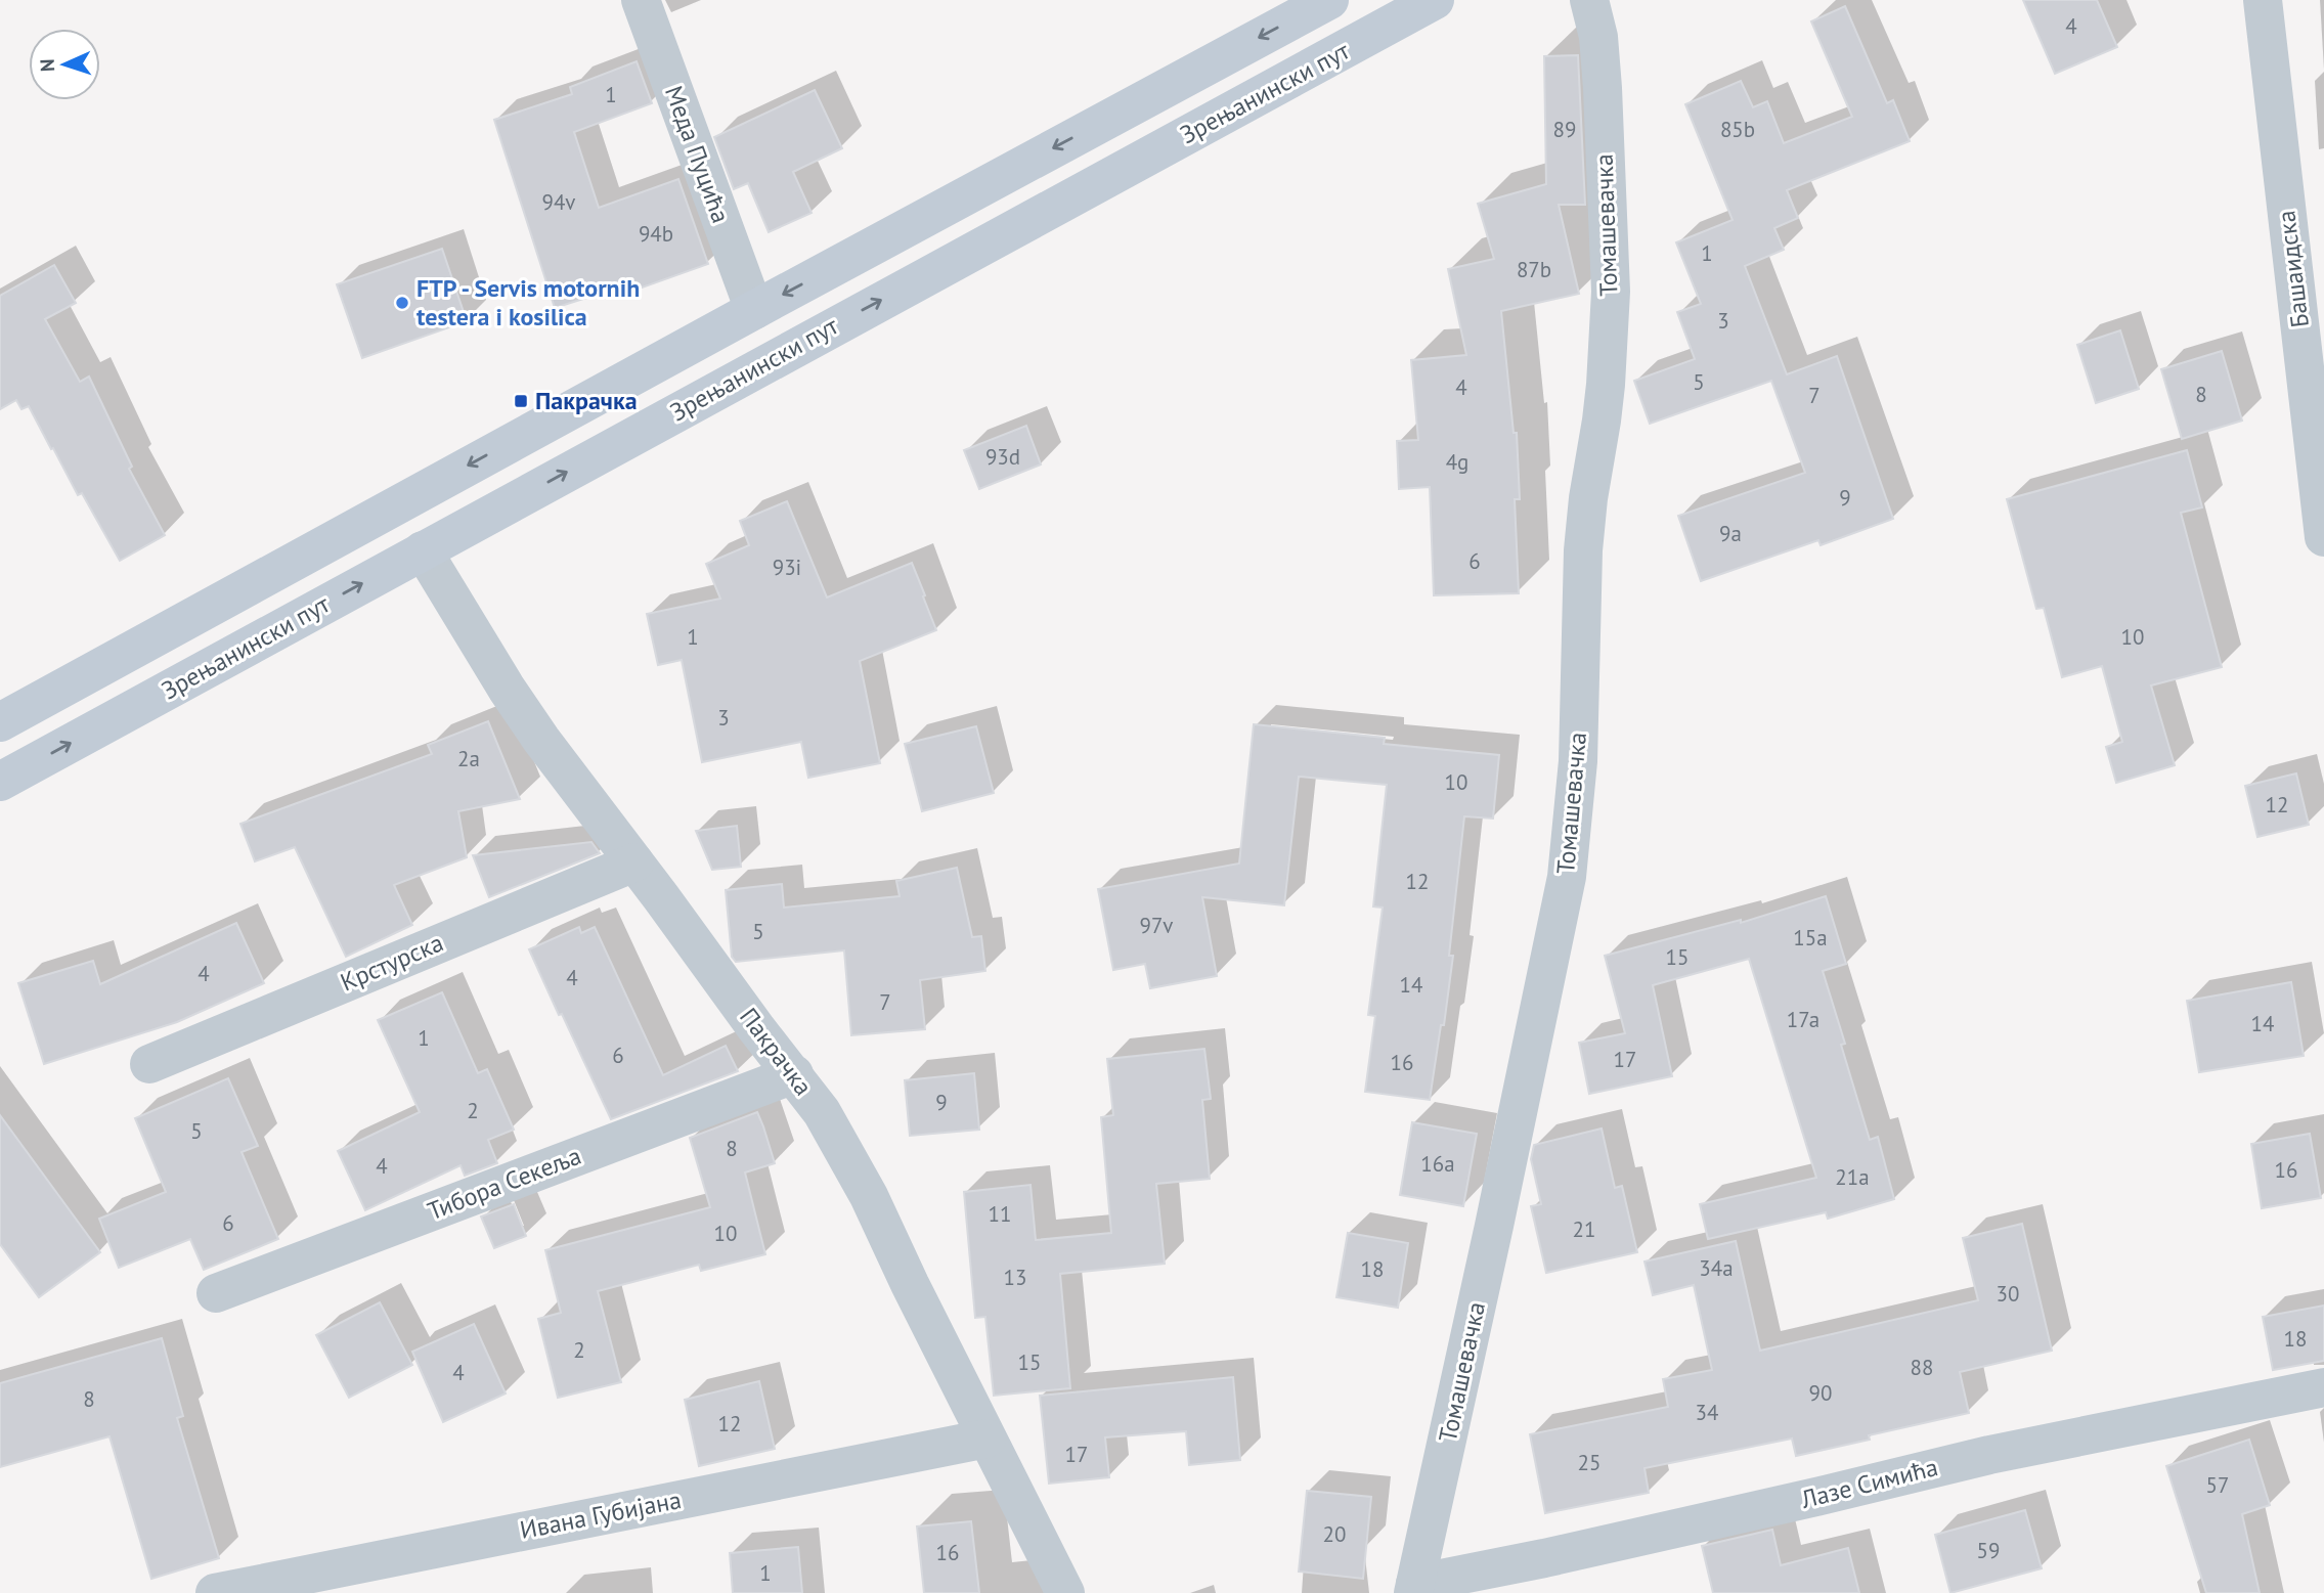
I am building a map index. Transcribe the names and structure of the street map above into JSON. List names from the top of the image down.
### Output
{
  "streets": {
    "main road": ["Зрењанински пут"],
    "street": [
      "Меда Пуцића",
      "Томашевачка",
      "Башаидска",
      "Крстурска",
      "Пакрачка",
      "Тибора Секеља",
      "Лазе Симића",
      "Ивана Губијана"
    ]
  },
  "crossings": [
    ["Зрењанински пут", "Меда Пуцића"],
    ["Зрењанински пут", "Пакрачка"],
    ["Томашевачка", "Лазе Симића"],
    ["Крстурска", "Пакрачка"],
    ["Пакрачка", "Тибора Секеља"],
    ["Пакрачка", "Ивана Губијана"]
  ],
  "places": {
    "other": ["FTP - Servis motornih testera i kosilica"],
    "transit": ["Пакрачка"]
  },
  "house_numbers": [
    "4",
    "1",
    "89",
    "85b",
    "94v",
    "94b",
    "1",
    "87b",
    "3",
    "5",
    "4",
    "8",
    "7",
    "93d",
    "4g",
    "9",
    "9a",
    "6",
    "93i",
    "1",
    "10",
    "3",
    "2a",
    "10",
    "12",
    "12",
    "97v",
    "5",
    "15a",
    "15",
    "4",
    "4",
    "14",
    "7",
    "17a",
    "14",
    "1",
    "6",
    "17",
    "16",
    "9",
    "2",
    "5",
    "8",
    "16a",
    "4",
    "16",
    "21a",
    "11",
    "6",
    "21",
    "10",
    "34a",
    "18",
    "13",
    "30",
    "18",
    "2",
    "15",
    "88",
    "4",
    "90",
    "8",
    "34",
    "12",
    "17",
    "25",
    "57",
    "20",
    "59",
    "16",
    "1"
  ],
  "north": "left"
}
